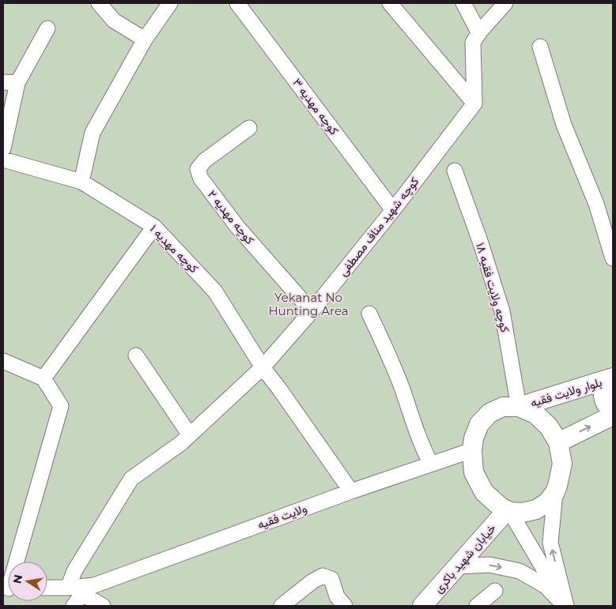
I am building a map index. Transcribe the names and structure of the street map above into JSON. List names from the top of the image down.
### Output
{
  "streets": {
    "main road": ["بلوار ولایت فقیه", "خیابان شهید باکری"],
    "street": [
      "کوچه مهدیه ۳",
      "کوچه مهدیه ۲",
      "کوچه شهید مناف مصطفی",
      "کوچه مهدیه ۱",
      "کوچه ولایت فقیه ۱۸",
      "ولایت فقیه"
    ]
  },
  "crossings": [
    ["کوچه مهدیه ۳", "کوچه شهید مناف مصطفی"],
    ["کوچه مهدیه ۲", "کوچه شهید مناف مصطفی"],
    ["کوچه شهید مناف مصطفی", "کوچه مهدیه ۱"],
    ["کوچه شهید مناف مصطفی", "ولایت فقیه"],
    ["کوچه مهدیه ۱", "ولایت فقیه"],
    ["کوچه ولایت فقیه ۱۸", "بلوار ولایت فقیه"],
    ["کوچه ولایت فقیه ۱۸", "ولایت فقیه"],
    ["کوچه ولایت فقیه ۱۸", "خیابان شهید باکری"],
    ["بلوار ولایت فقیه", "ولایت فقیه"],
    ["بلوار ولایت فقیه", "خیابان شهید باکری"],
    ["ولایت فقیه", "خیابان شهید باکری"]
  ],
  "parks": ["Yekanat No Hunting Area"],
  "north": "left"
}
